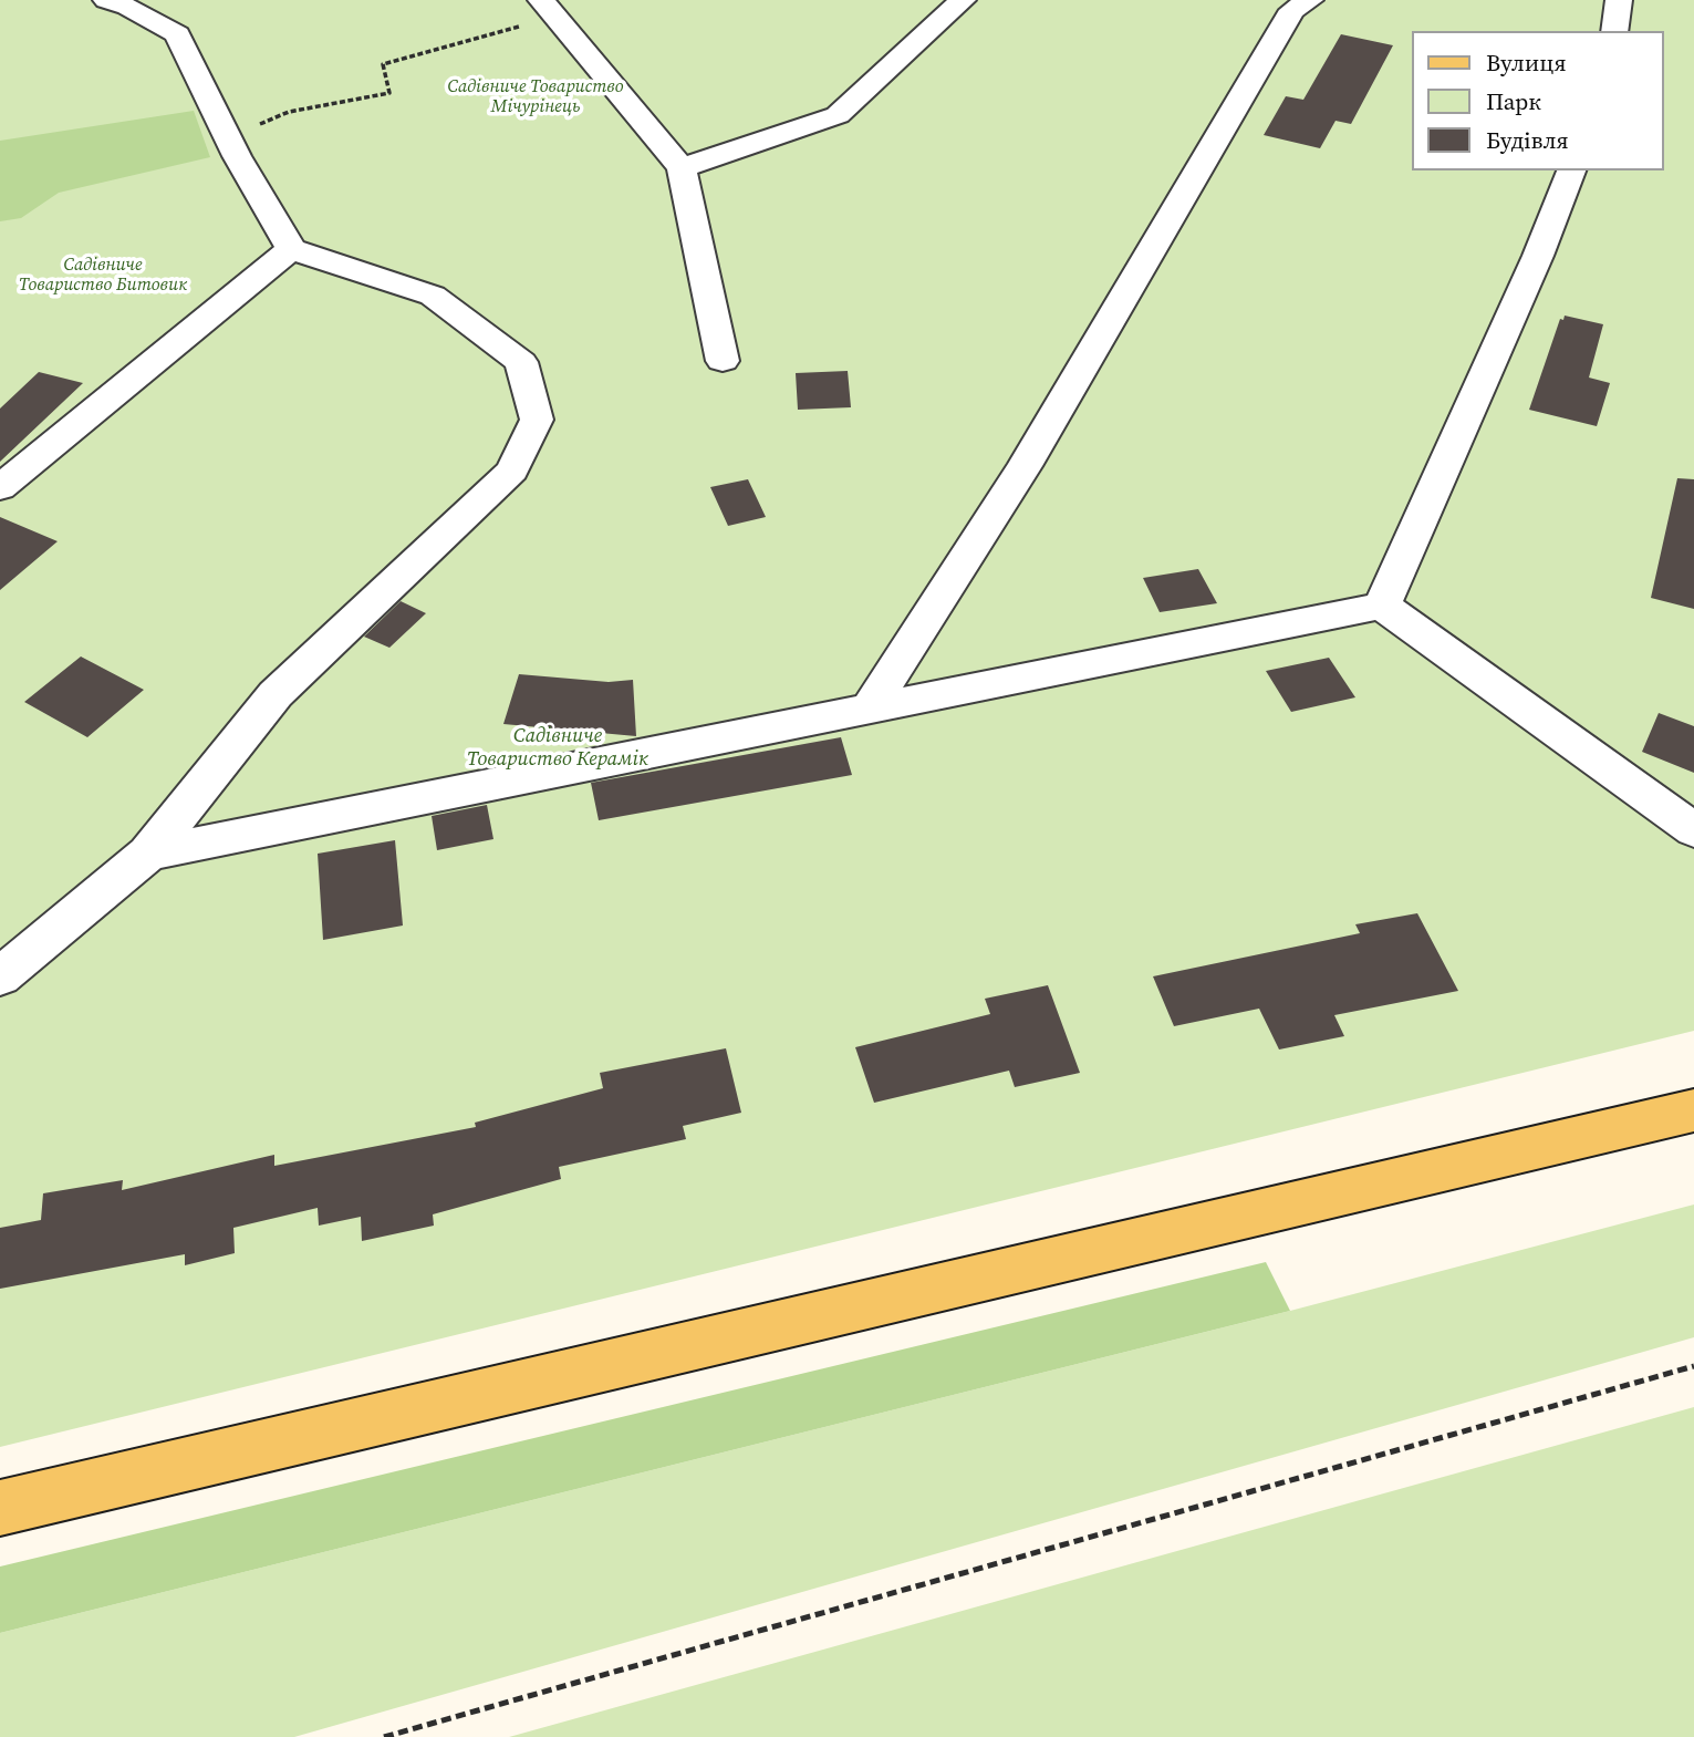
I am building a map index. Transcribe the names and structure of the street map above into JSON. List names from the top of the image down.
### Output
{
  "parks": ["Садівниче Товариство Мічурінець", "Садівниче Товариство Битовик", "Садівниче Товариство Керамік"],
  "legend": ["Вулиця", "Парк", "Будівля"]
}
